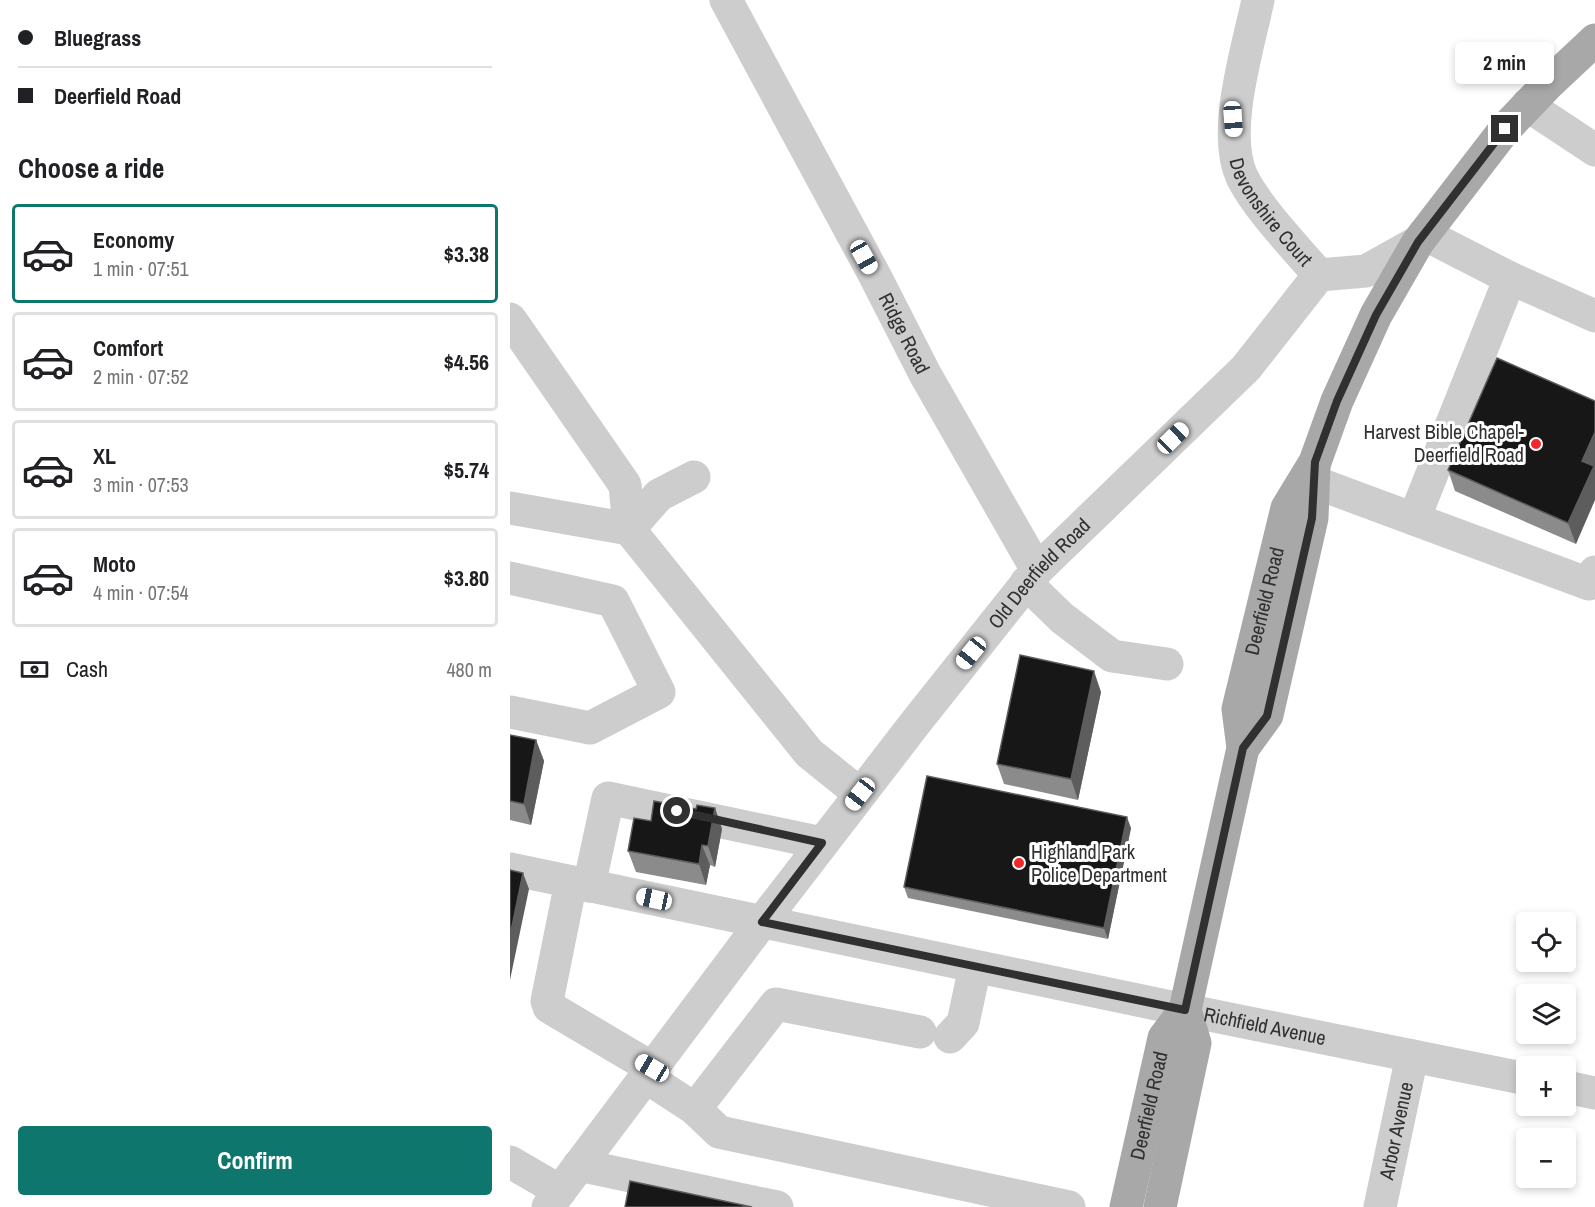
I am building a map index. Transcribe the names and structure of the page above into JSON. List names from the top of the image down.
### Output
{
  "streets": {
    "main road": ["Deerfield Road"],
    "street": [
      "Devonshire Court",
      "Ridge Road",
      "Old Deerfield Road",
      "Richfield Avenue",
      "Arbor Avenue"
    ]
  },
  "crossings": [
    ["Devonshire Court", "Old Deerfield Road"],
    ["Ridge Road", "Old Deerfield Road"],
    ["Old Deerfield Road", "Richfield Avenue"],
    ["Deerfield Road", "Richfield Avenue"],
    ["Richfield Avenue", "Arbor Avenue"]
  ],
  "places": ["Harvest Bible Chapel- Deerfield Road", "Highland Park Police Department"],
  "page": {
    "banner": ["Bluegrass", "Deerfield Road"],
    "bubble": "2 min",
    "heading": "Choose a ride",
    "list": [
      {
        "name": "Economy",
        "note": "1 min · 07:51",
        "value": "$3.38"
      },
      {
        "name": "Comfort",
        "note": "2 min · 07:52",
        "value": "$4.56"
      },
      {
        "name": "XL",
        "note": "3 min · 07:53",
        "value": "$5.74"
      },
      {
        "name": "Moto",
        "note": "4 min · 07:54",
        "value": "$3.80"
      }
    ],
    "pay": ["Cash", "480 m"],
    "map_buttons": ["+", "−"],
    "buttons": "Confirm"
  }
}
